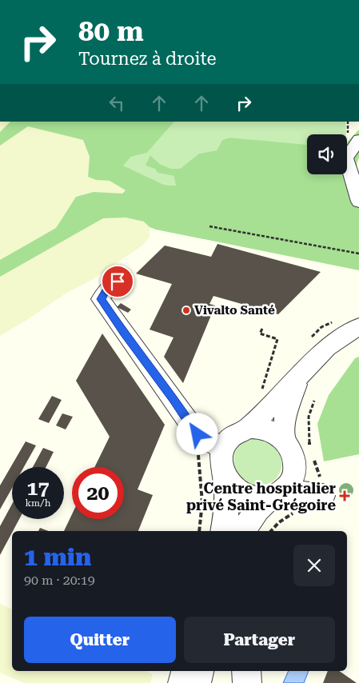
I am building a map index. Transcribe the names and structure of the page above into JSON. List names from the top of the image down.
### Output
{
  "places": {
    "other": ["Vivalto Santé"],
    "health": ["Centre hospitalier privé Saint-Grégoire"]
  },
  "page": {
    "turn": ["80 m", "Tournez à droite"],
    "speed": "17 km/h",
    "limit": "20",
    "heading": ["1 min", "90 m · 20:19"],
    "buttons": ["Quitter", "Partager"]
  }
}
